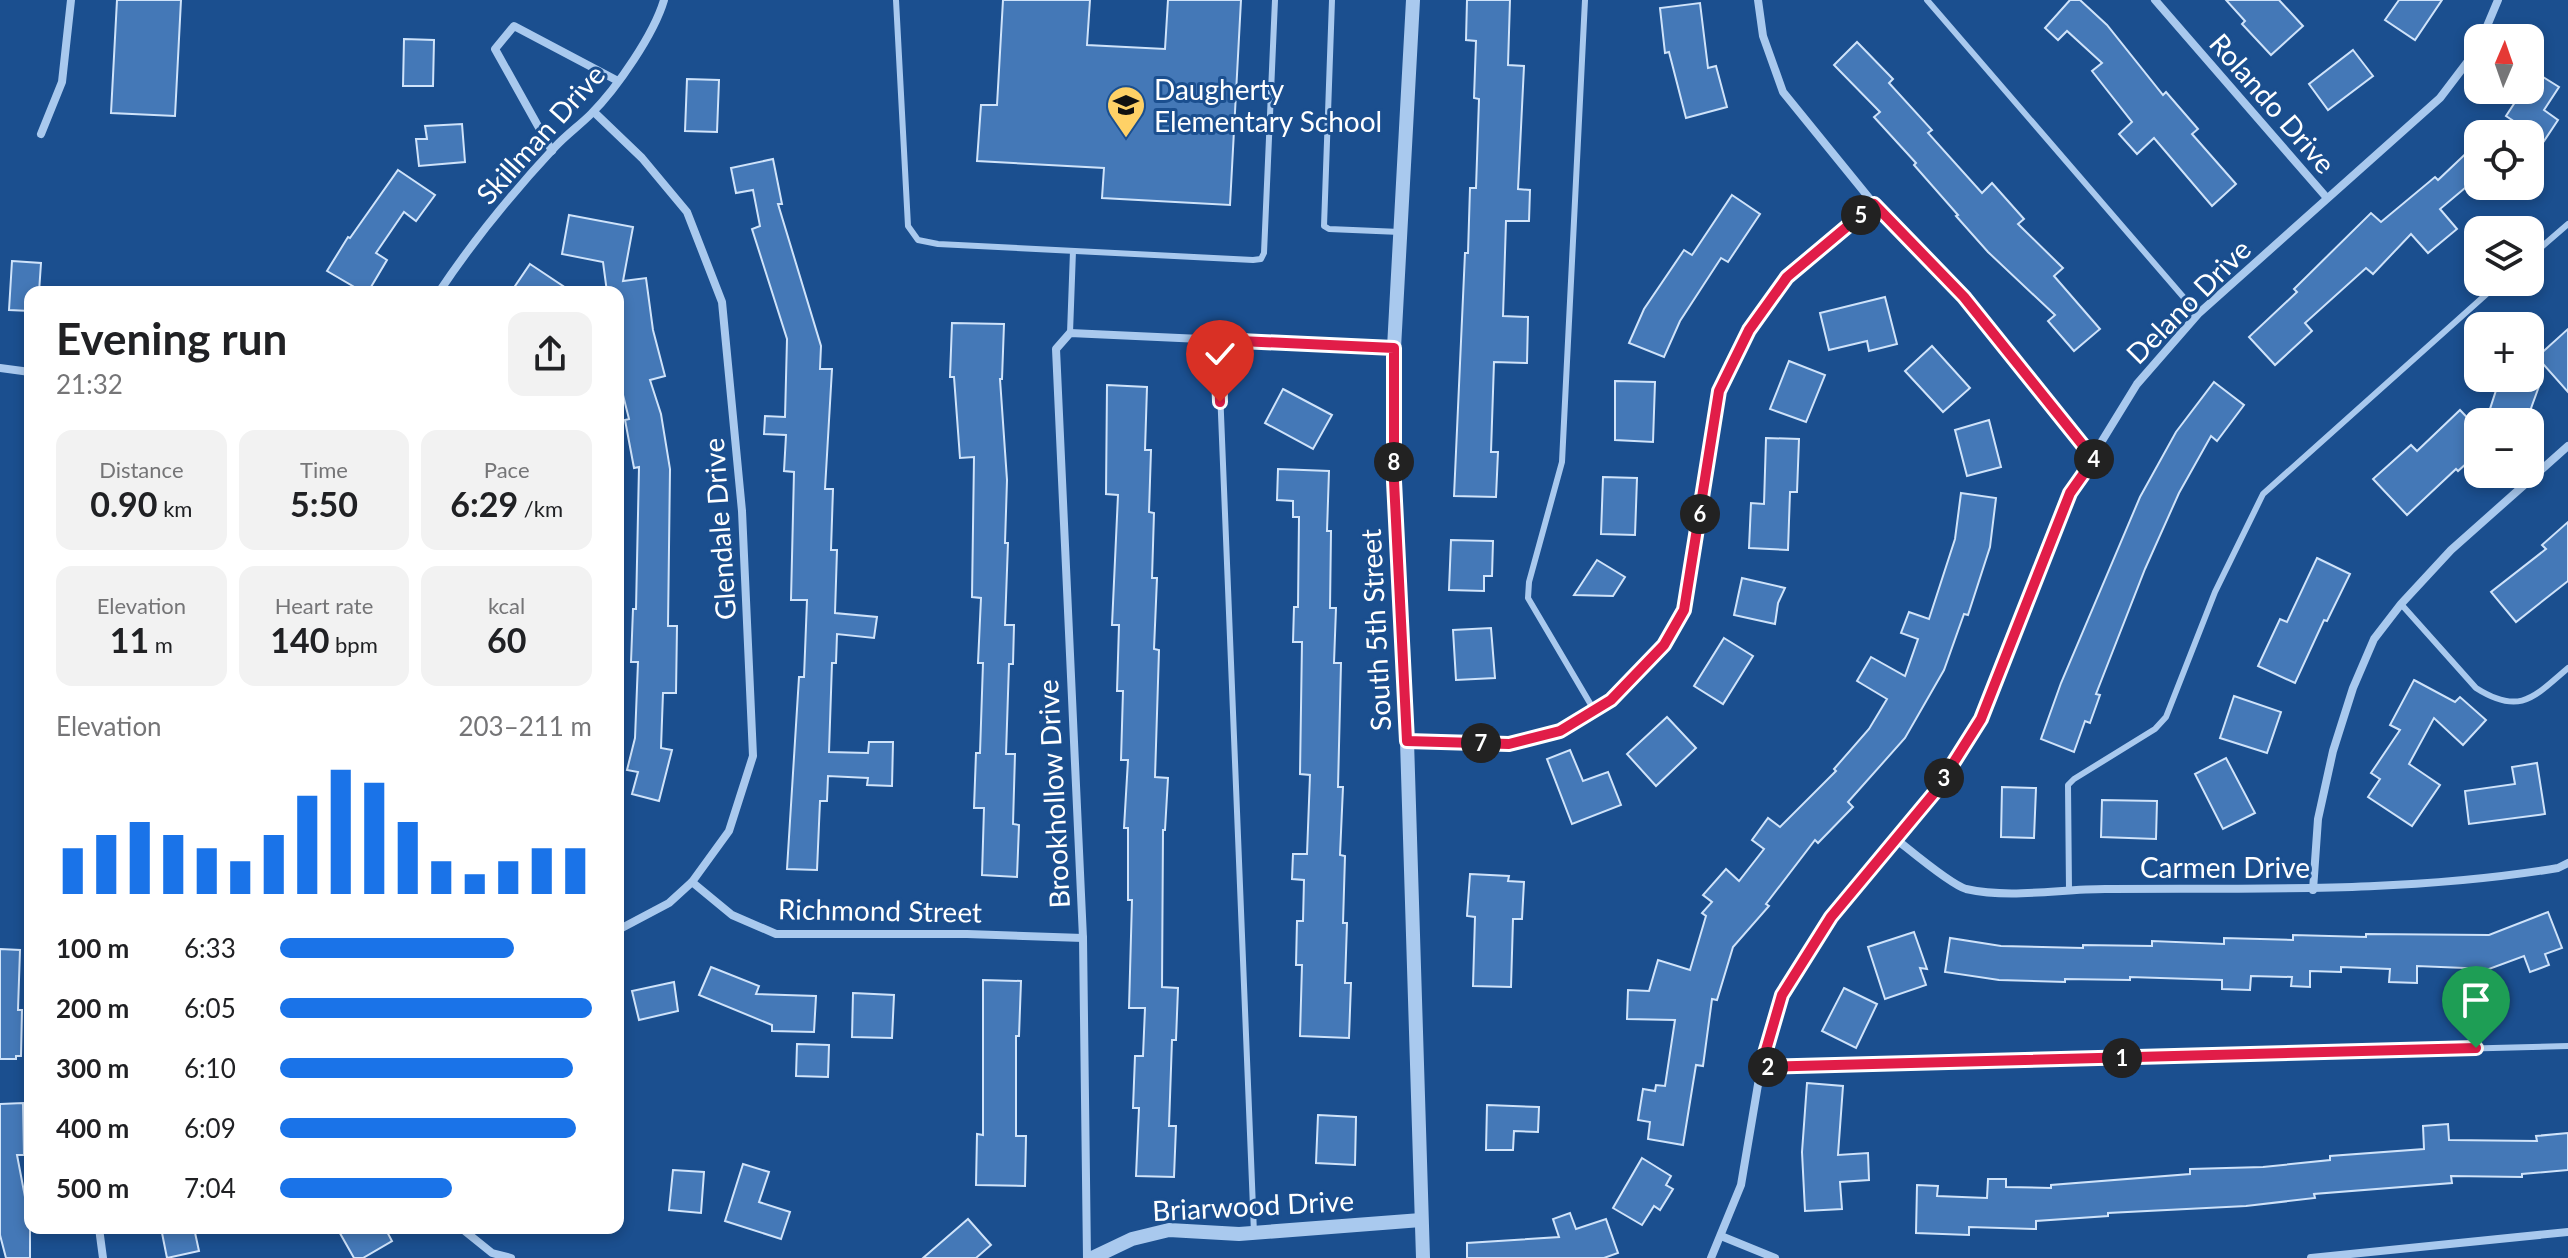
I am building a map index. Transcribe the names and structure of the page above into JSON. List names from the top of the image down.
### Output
{
  "streets": {
    "street": [
      "Rolando Drive",
      "Skillman Drive",
      "Delano Drive",
      "Glendale Drive",
      "South 5th Street",
      "Brookhollow Drive",
      "Carmen Drive",
      "Richmond Street",
      "Briarwood Drive"
    ]
  },
  "crossings": [
    ["Rolando Drive", "Delano Drive"],
    ["Skillman Drive", "Glendale Drive"],
    ["Delano Drive", "Carmen Drive"],
    ["Glendale Drive", "Richmond Street"],
    ["South 5th Street", "Briarwood Drive"],
    ["Brookhollow Drive", "Richmond Street"],
    ["Brookhollow Drive", "Briarwood Drive"]
  ],
  "places": {
    "school or university": ["Daugherty Elementary School"]
  },
  "north": "top",
  "page": {
    "map_buttons": ["+", "−"],
    "pins": [
      "5",
      "4",
      "8",
      "6",
      "7",
      "3",
      "1",
      "2"
    ],
    "heading": ["Evening run", "21:32"],
    "stats": [
      ["Distance", "0.90 km"],
      ["Time", "5:50"],
      ["Pace", "6:29 /km"],
      ["Elevation", "11 m"],
      ["Heart rate", "140 bpm"],
      ["kcal", "60"]
    ],
    "chart": ["Elevation", "203–211 m"],
    "list": [
      {
        "name": "100 m",
        "note": "6:33"
      },
      {
        "name": "200 m",
        "note": "6:05"
      },
      {
        "name": "300 m",
        "note": "6:10"
      },
      {
        "name": "400 m",
        "note": "6:09"
      },
      {
        "name": "500 m",
        "note": "7:04"
      }
    ]
  }
}
